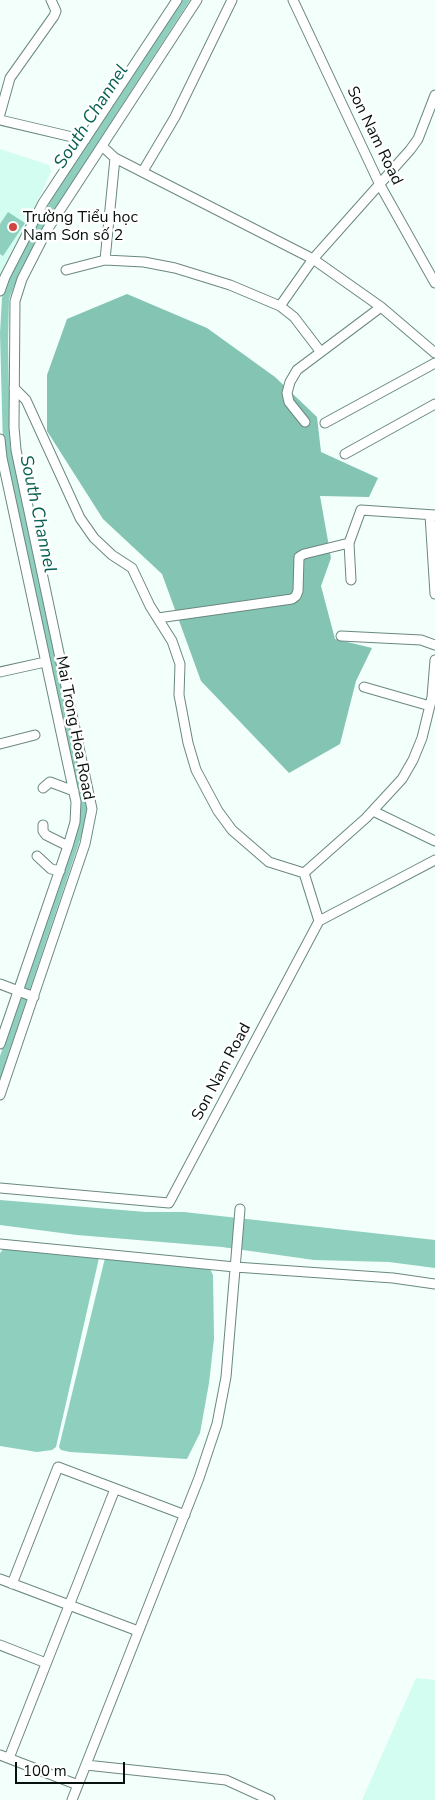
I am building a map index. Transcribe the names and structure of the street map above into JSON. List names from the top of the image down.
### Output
{
  "streets": {
    "street": ["Son Nam Road", "Mai Trong Hoa Road"]
  },
  "water": ["South Channel"],
  "places": ["Trường Tiểu học Nam Sơn số 2"],
  "scale_bar": "100 m"
}
